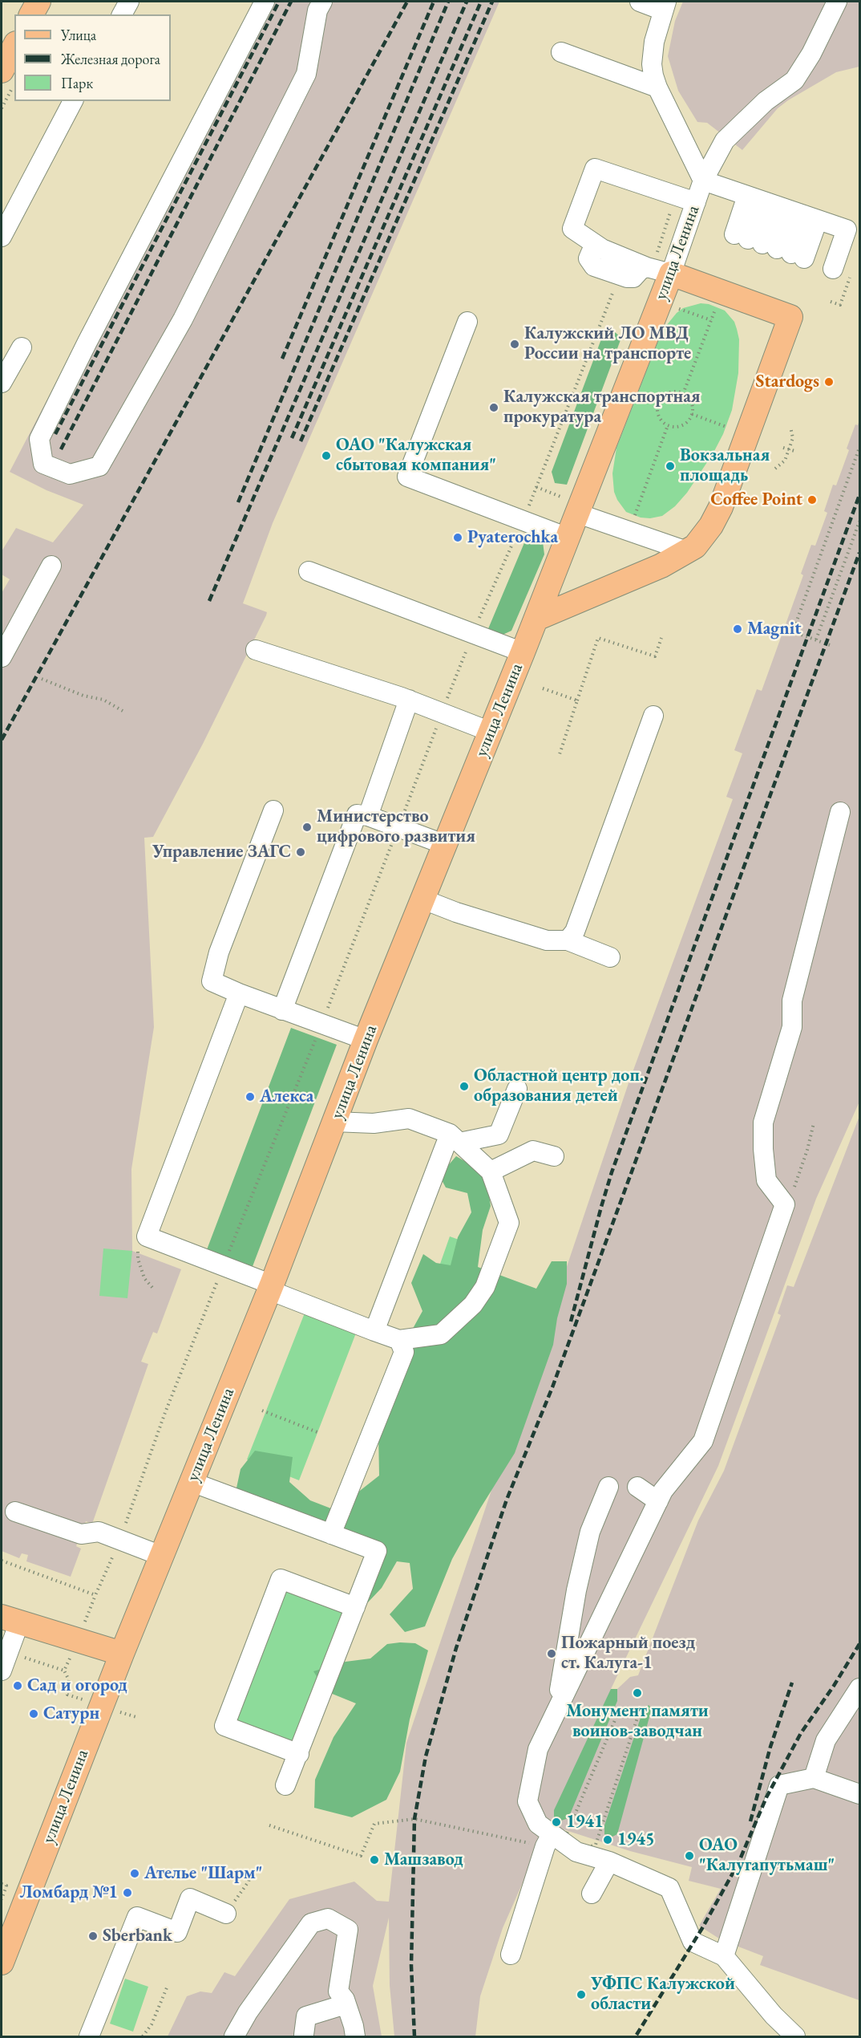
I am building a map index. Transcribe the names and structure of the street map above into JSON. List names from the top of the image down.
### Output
{
  "streets": {
    "main road": ["улица Ленина"]
  },
  "places": [
    "Калужский ЛО МВД России на транспорте",
    "Stardogs",
    "Калужская транспортная прокуратура",
    "ОАО \"Калужская сбытовая компания\"",
    "Вокзальная площадь",
    "Coffee Point",
    "Pyaterochka",
    "Magnit",
    "Министерство цифрового развития",
    "Управление ЗАГС",
    "Областной центр доп. образования детей",
    "Алекса",
    "Пожарный поезд ст. Калуга-1",
    "Сад и огород",
    "Монумент памяти воинов-заводчан",
    "Сатурн",
    "1941",
    "1945",
    "ОАО \"Калугапутьмаш\"",
    "Машзавод",
    "Ателье \"Шарм\"",
    "Ломбард №1",
    "Sberbank",
    "УФПС Калужской области"
  ],
  "legend": ["Улица", "Железная дорога", "Парк"]
}
